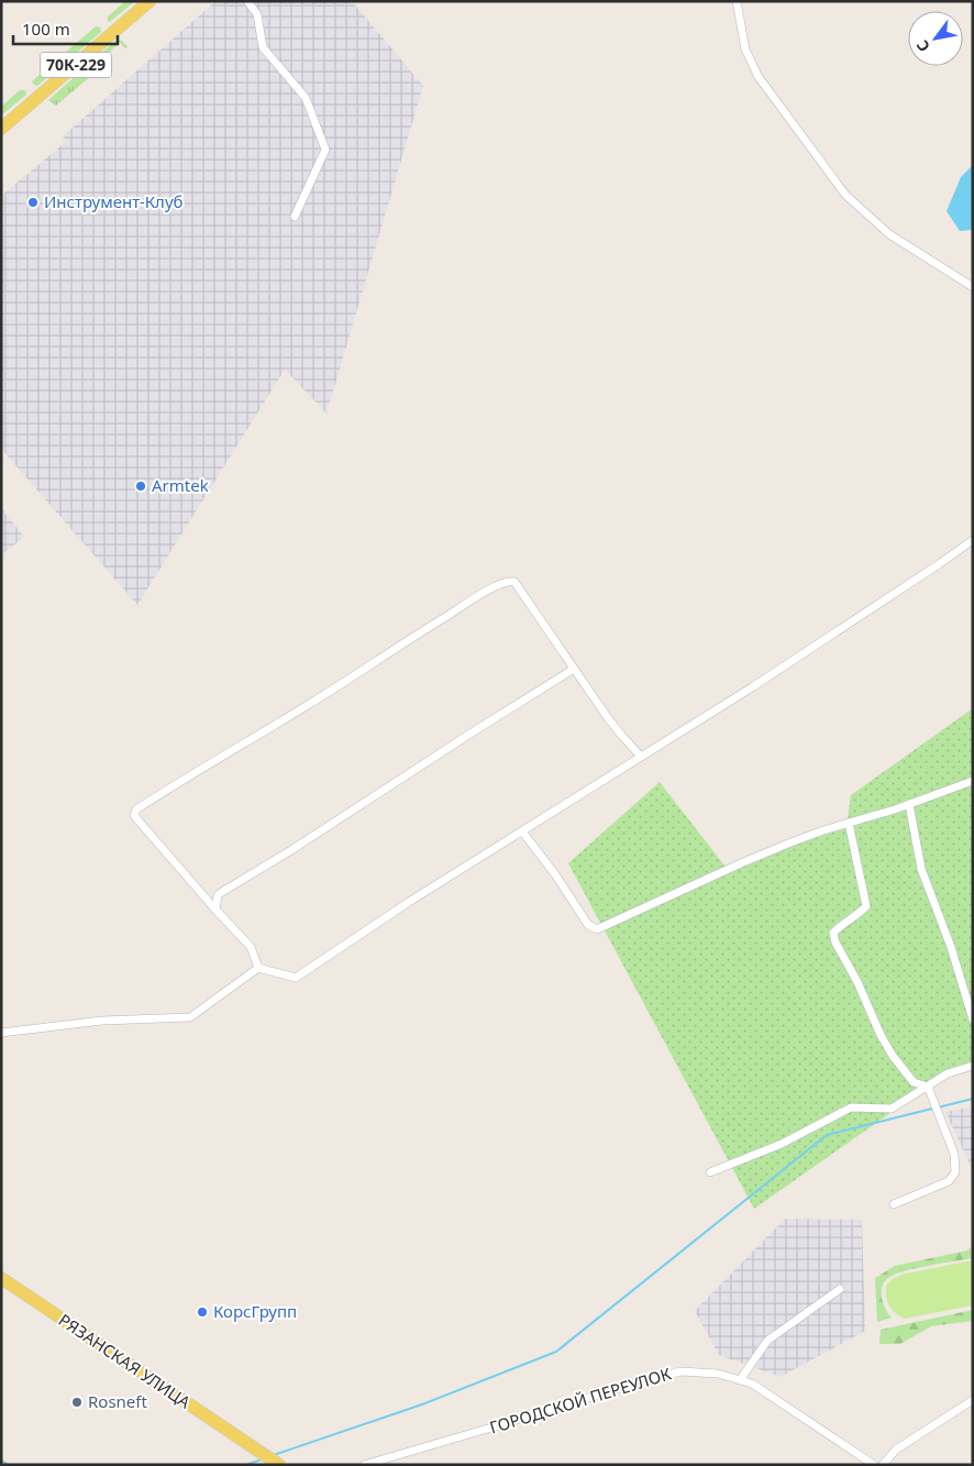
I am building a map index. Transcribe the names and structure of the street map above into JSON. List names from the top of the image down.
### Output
{
  "streets": {
    "main road": ["70К-229", "РЯЗАНСКАЯ УЛИЦА"],
    "street": ["ГОРОДСКОЙ ПЕРЕУЛОК"]
  },
  "places": [
    "Инструмент-Клуб",
    "Armtek",
    "КорсГрупп",
    "Rosneft"
  ],
  "scale_bar": "100 m",
  "north": "bottom left"
}
